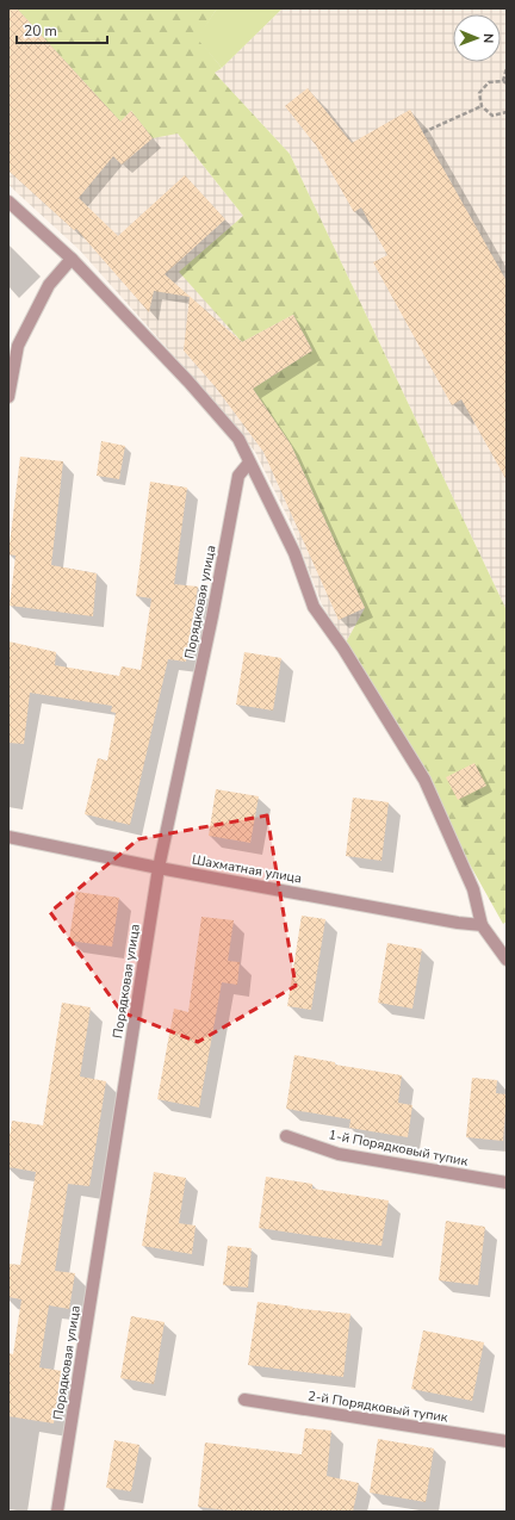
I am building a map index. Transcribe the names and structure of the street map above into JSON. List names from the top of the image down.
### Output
{
  "streets": {
    "street": [
      "Порядковая улица",
      "Шахматная улица",
      "1-й Порядковый тупик",
      "2-й Порядковый тупик"
    ]
  },
  "crossings": [
    ["Порядковая улица", "Шахматная улица"]
  ],
  "scale_bar": "20 m",
  "north": "right"
}
